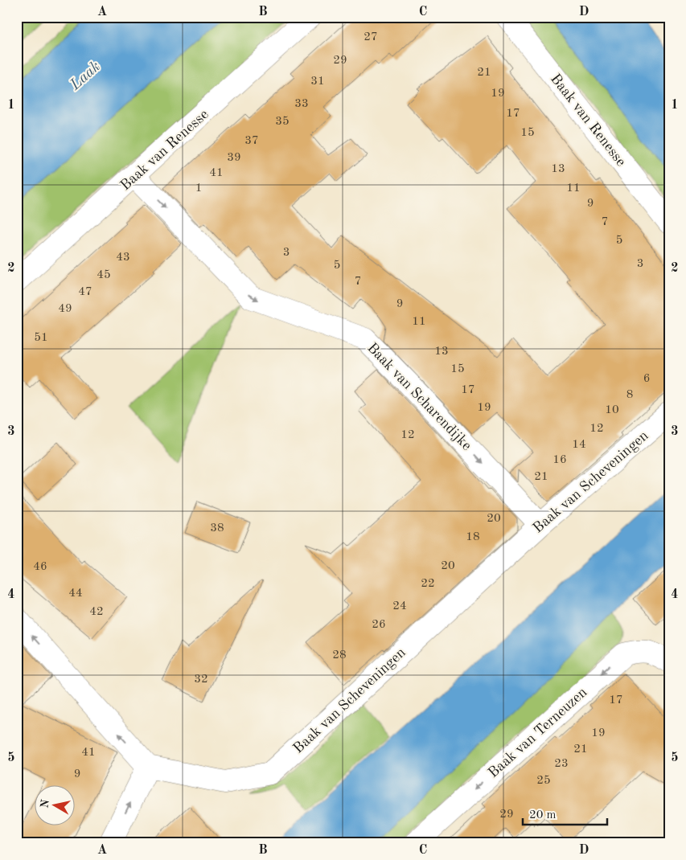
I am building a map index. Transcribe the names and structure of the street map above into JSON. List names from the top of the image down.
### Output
{
  "streets": {
    "street": [
      "Baak van Renesse",
      "Baak van Scharendijke",
      "Baak van Scheveningen",
      "Baak van Terneuzen"
    ]
  },
  "crossings": [
    ["Baak van Renesse", "Baak van Scharendijke"],
    ["Baak van Scharendijke", "Baak van Scheveningen"]
  ],
  "one_way": ["Baak van Scharendijke", "Baak van Terneuzen"],
  "water": ["Laak"],
  "house_numbers": [
    "27",
    "29",
    "21",
    "31",
    "19",
    "33",
    "17",
    "35",
    "15",
    "37",
    "39",
    "13",
    "41",
    "1",
    "11",
    "9",
    "7",
    "5",
    "3",
    "43",
    "3",
    "5",
    "45",
    "7",
    "47",
    "9",
    "49",
    "11",
    "51",
    "13",
    "15",
    "6",
    "17",
    "8",
    "19",
    "10",
    "12",
    "12",
    "14",
    "16",
    "21",
    "20",
    "38",
    "18",
    "20",
    "46",
    "22",
    "44",
    "24",
    "42",
    "26",
    "28",
    "32",
    "17",
    "19",
    "21",
    "41",
    "23",
    "9",
    "25",
    "29"
  ],
  "scale_bar": "20 m",
  "north": "left",
  "grid": {
    "columns": [
      "A",
      "B",
      "C",
      "D"
    ],
    "rows": [
      "1",
      "2",
      "3",
      "4",
      "5"
    ]
  }
}
